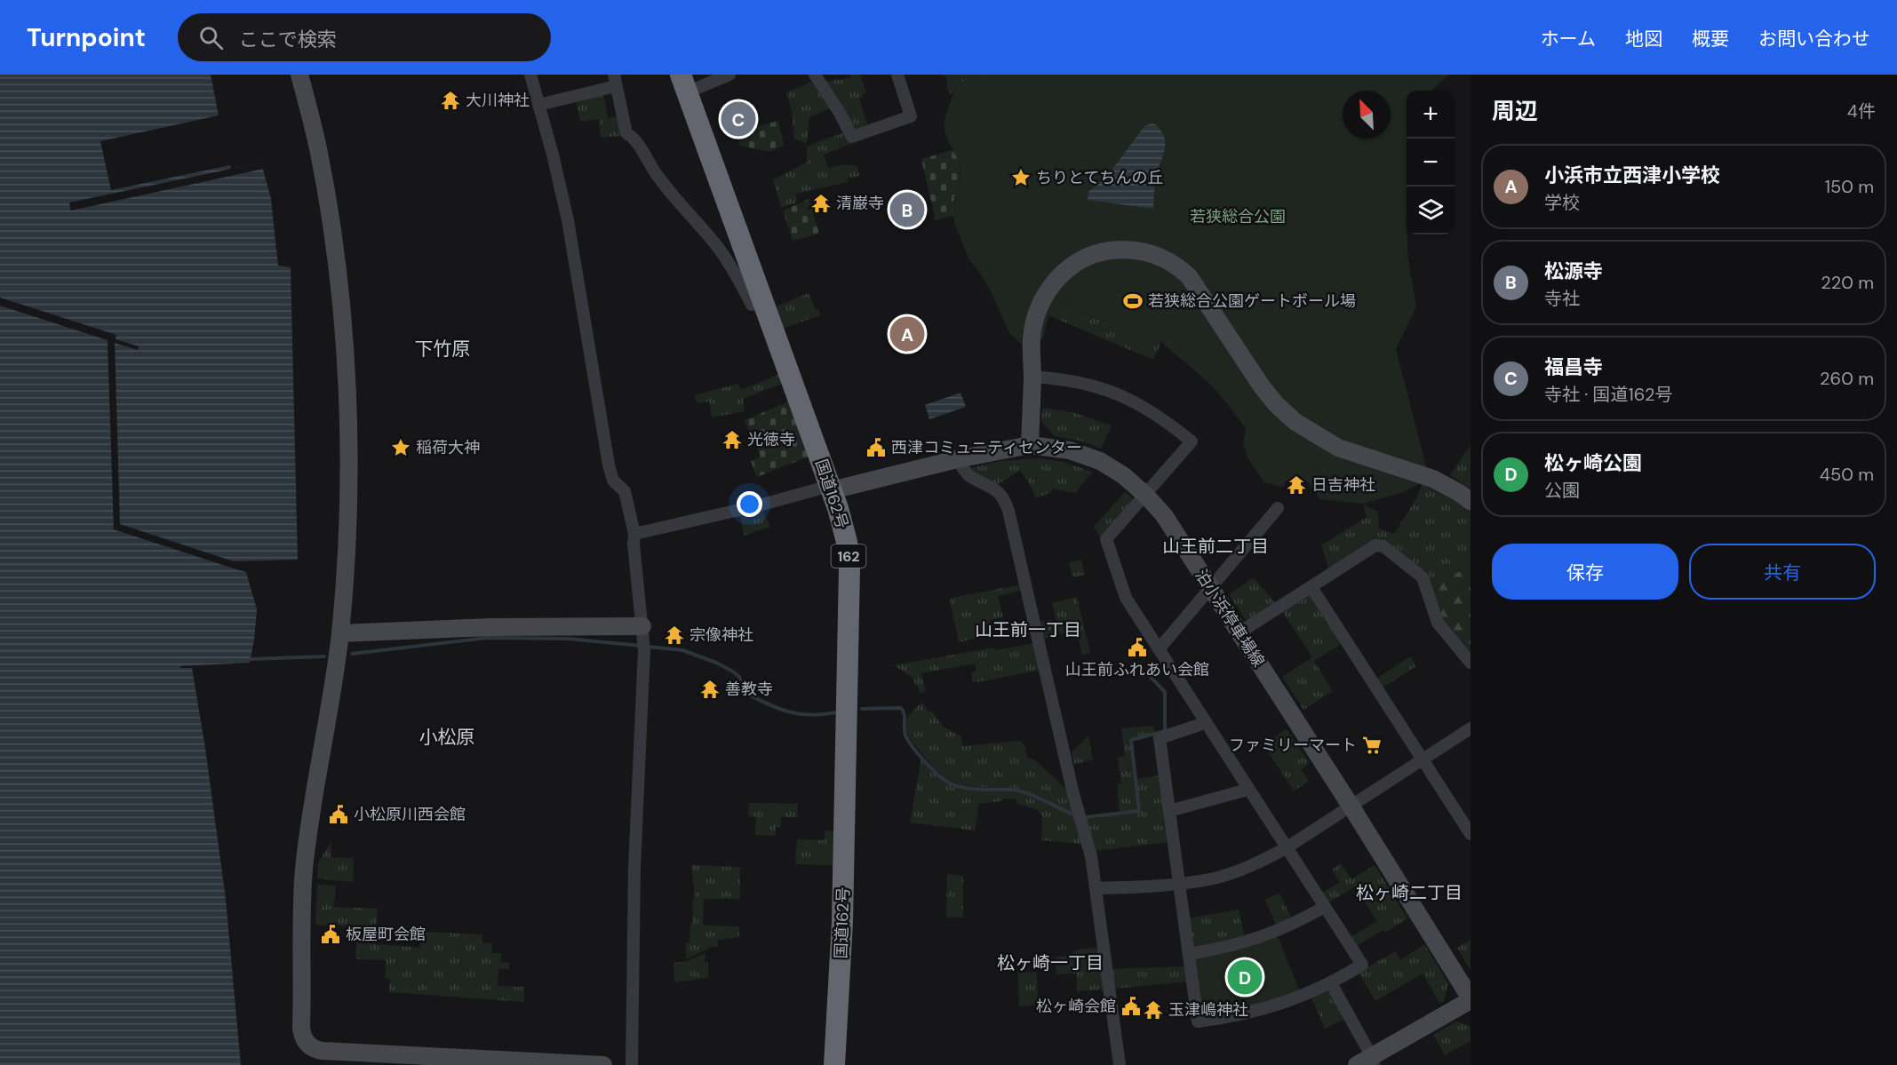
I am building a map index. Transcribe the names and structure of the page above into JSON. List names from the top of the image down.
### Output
{
  "streets": {
    "highway": ["国道162号", "162"],
    "street": ["泊小浜停車場線"]
  },
  "crossings": [
    ["国道162号", "泊小浜停車場線"]
  ],
  "districts": [
    "下竹原",
    "山王前二丁目",
    "山王前一丁目",
    "小松原",
    "松ヶ崎二丁目",
    "松ヶ崎一丁目"
  ],
  "parks": ["若狭総合公園"],
  "places": {
    "temple": [
      "大川神社",
      "清巌寺",
      "光徳寺",
      "日吉神社",
      "宗像神社",
      "善教寺",
      "玉津嶋神社"
    ],
    "place": ["ちりとてちんの丘", "稲荷大神"],
    "sports": ["若狭総合公園ゲートボール場"],
    "public building": [
      "西津コミュニティセンター",
      "山王前ふれあい会館",
      "小松原川西会館",
      "板屋町会館",
      "松ヶ崎会館"
    ],
    "supermarket": ["ファミリーマート"]
  },
  "north": "top left",
  "page": {
    "header": "Turnpoint",
    "search": "ここで検索",
    "nav": [
      "ホーム",
      "地図",
      "概要",
      "お問い合わせ"
    ],
    "heading": ["周辺", "4件"],
    "map_buttons": ["+", "−"],
    "pins": [
      "C",
      "B",
      "A",
      "D"
    ],
    "list": [
      {
        "mark": "A",
        "name": "小浜市立西津小学校",
        "note": "学校",
        "value": "150 m"
      },
      {
        "mark": "B",
        "name": "松源寺",
        "note": "寺社",
        "value": "220 m"
      },
      {
        "mark": "C",
        "name": "福昌寺",
        "note": "寺社 · 国道162号",
        "value": "260 m"
      },
      {
        "mark": "D",
        "name": "松ヶ崎公園",
        "note": "公園",
        "value": "450 m"
      }
    ],
    "buttons": ["保存", "共有"]
  }
}
